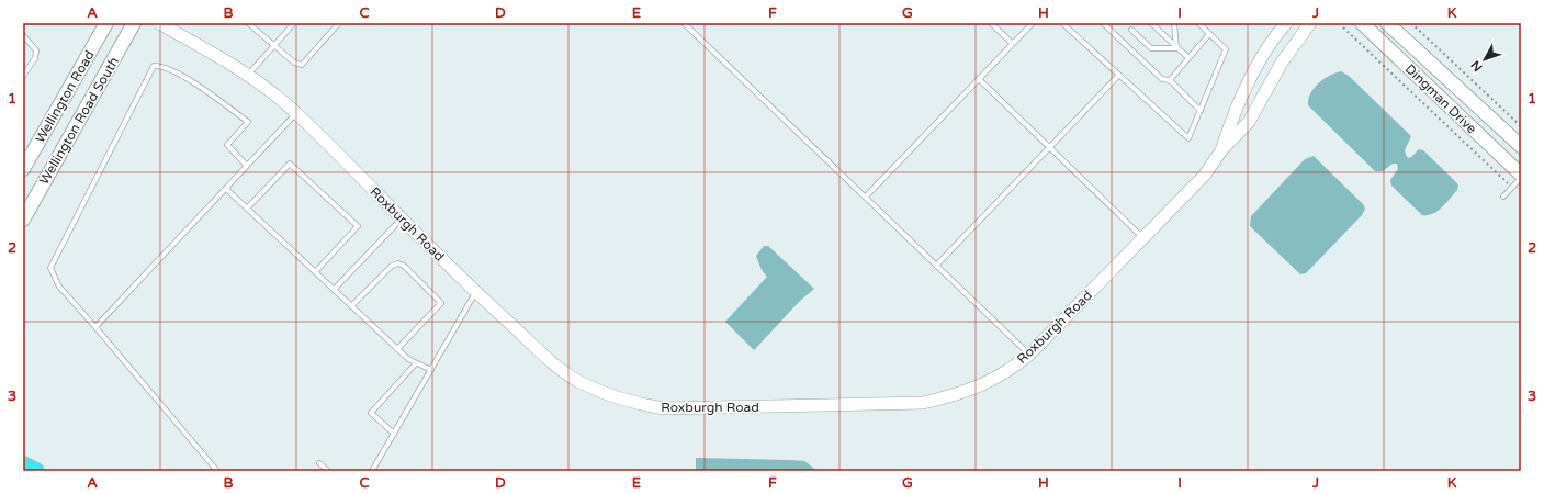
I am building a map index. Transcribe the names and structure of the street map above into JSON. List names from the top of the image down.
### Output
{
  "streets": {
    "main road": ["Wellington Road", "Dingman Drive", "Wellington Road South"],
    "street": ["Roxburgh Road"]
  },
  "north": "bottom left",
  "grid": {
    "columns": [
      "A",
      "B",
      "C",
      "D",
      "E",
      "F",
      "G",
      "H",
      "I",
      "J",
      "K"
    ],
    "rows": ["1", "2", "3"]
  }
}
